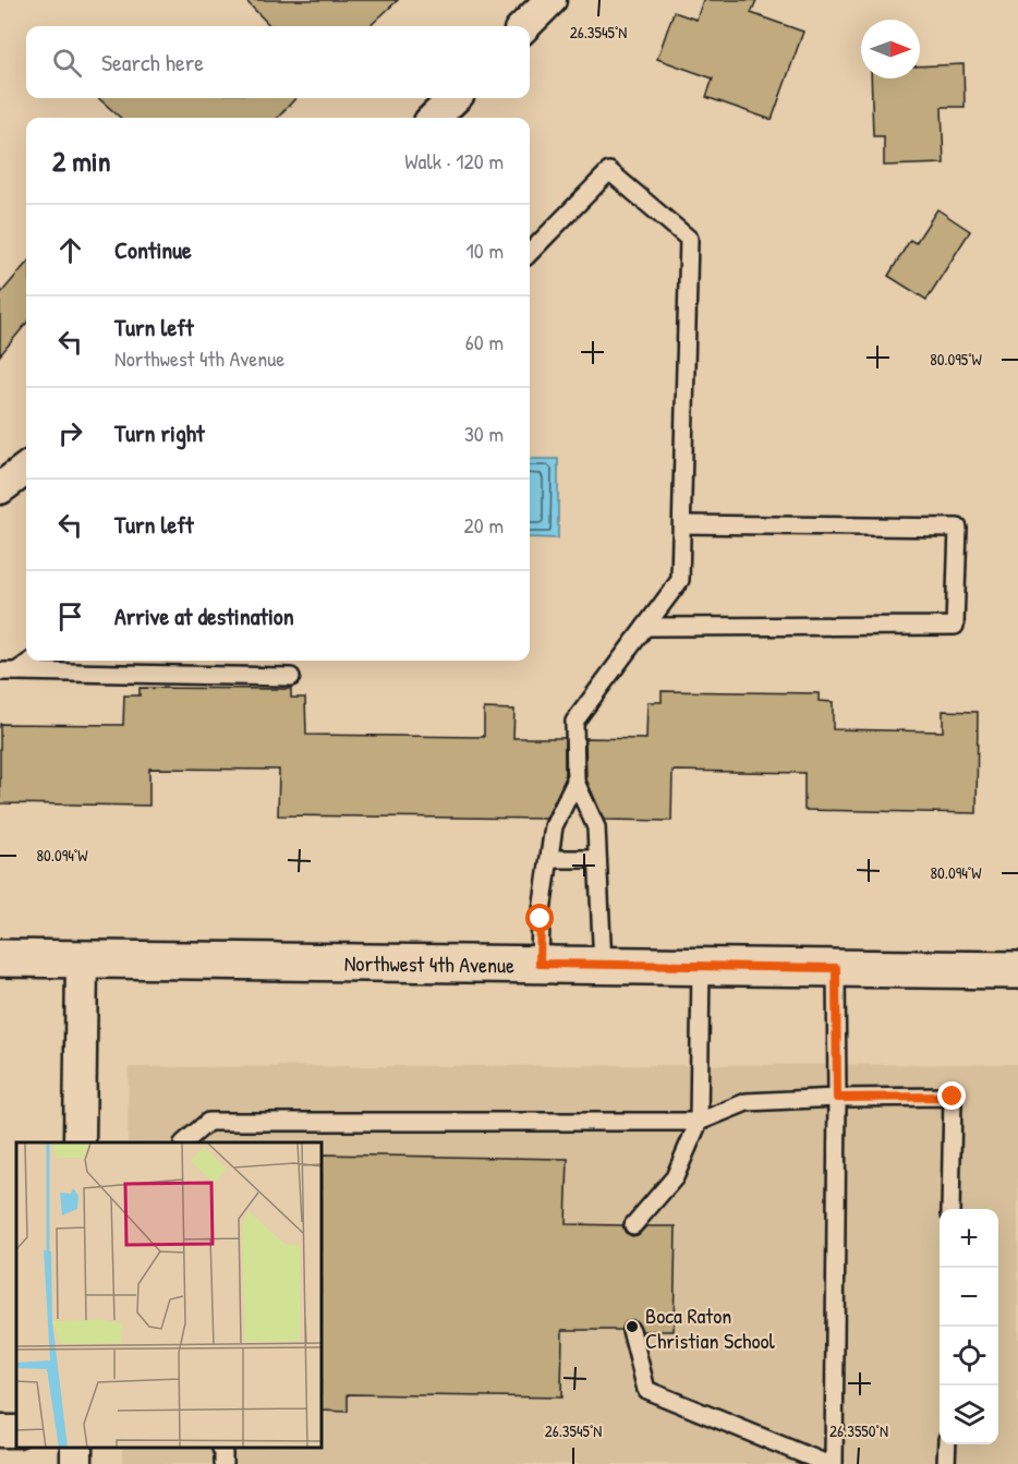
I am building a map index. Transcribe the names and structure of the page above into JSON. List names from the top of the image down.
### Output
{
  "streets": {
    "street": ["Northwest 4th Avenue"]
  },
  "places": ["Boca Raton Christian School"],
  "north": "right",
  "page": {
    "search": "Search here",
    "heading": ["2 min", "Walk · 120 m"],
    "list": [
      ["Continue", "10 m"],
      ["Turn left", "Northwest 4th Avenue", "60 m"],
      ["Turn right", "30 m"],
      ["Turn left", "20 m"],
      "Arrive at destination"
    ],
    "map_buttons": ["+", "−"]
  },
  "coordinates": [
    "26.3545°N",
    "80.095°W",
    "80.094°W",
    "26.3550°N"
  ]
}
